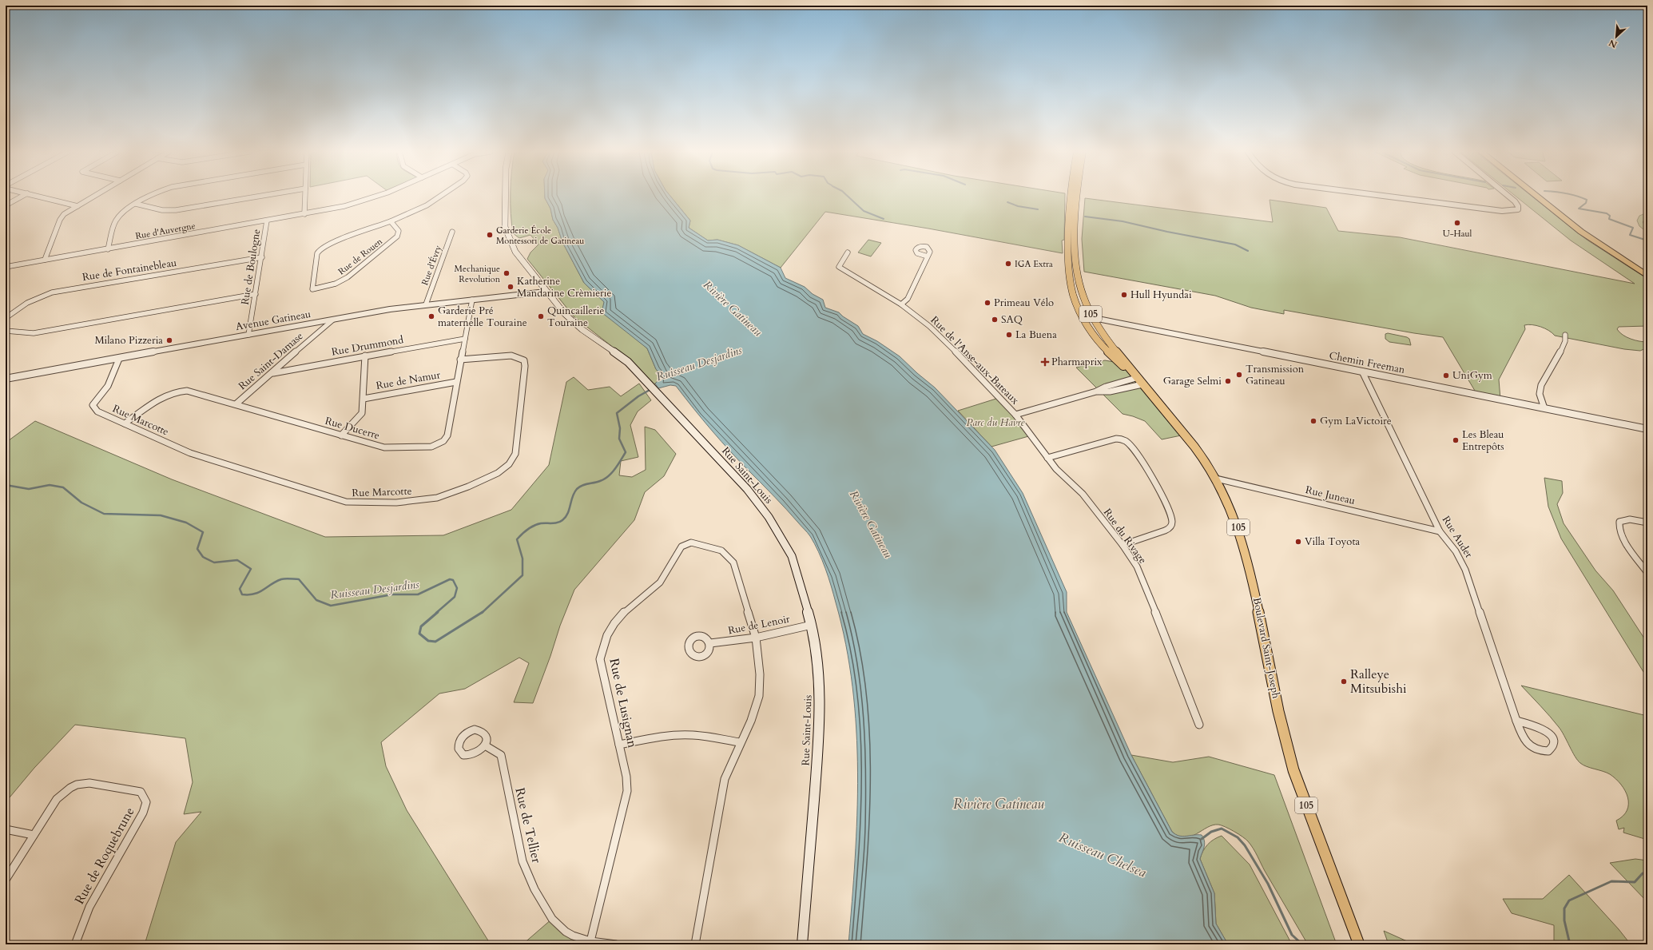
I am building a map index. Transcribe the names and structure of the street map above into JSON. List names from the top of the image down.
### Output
{
  "streets": {
    "main road": ["105", "Rue Saint-Louis", "Boulevard Saint-Joseph"],
    "street": [
      "Rue d'Auvergne",
      "Rue de Rouen",
      "Rue d'Évry",
      "Rue de Boulogne",
      "Rue de Fontainebleau",
      "Avenue Gatineau",
      "Rue Drummond",
      "Rue de l'Anse-aux-Bateaux",
      "Rue Saint-Damase",
      "Chemin Freeman",
      "Rue de Namur",
      "Rue Marcotte",
      "Rue Ducerre",
      "Rue Juneau",
      "Rue du Rivage",
      "Rue Audet",
      "Rue de Lenoir",
      "Rue de Lusignan",
      "Rue de Tellier",
      "Rue de Roquebrune"
    ]
  },
  "crossings": [
    ["Rue d'Auvergne", "Rue de Boulogne"],
    ["Rue d'Évry", "Avenue Gatineau"],
    ["Rue de Boulogne", "Rue de Fontainebleau"],
    ["Rue de Boulogne", "Avenue Gatineau"],
    ["Avenue Gatineau", "Rue Saint-Damase"],
    ["Avenue Gatineau", "Rue Marcotte"],
    ["Avenue Gatineau", "Rue Ducerre"],
    ["Avenue Gatineau", "Rue Saint-Louis"],
    ["Rue Drummond", "Rue Saint-Damase"],
    ["Rue Drummond", "Rue Ducerre"],
    ["Rue de l'Anse-aux-Bateaux", "Rue du Rivage"],
    ["Rue Saint-Damase", "Rue Ducerre"],
    ["Chemin Freeman", "Rue Audet"],
    ["Chemin Freeman", "Boulevard Saint-Joseph"],
    ["Rue de Namur", "Rue Ducerre"],
    ["Rue Marcotte", "Rue Ducerre"],
    ["Rue Saint-Louis", "Rue de Lenoir"],
    ["Rue Juneau", "Rue Audet"],
    ["Rue Juneau", "Boulevard Saint-Joseph"],
    ["Rue de Lenoir", "Rue de Lusignan"],
    ["Rue de Lusignan", "Rue de Tellier"]
  ],
  "water": ["Rivière Gatineau", "Ruisseau Desjardins", "Ruisseau Chelsea"],
  "parks": ["Parc du Havre"],
  "places": {
    "other": [
      "U-Haul",
      "Garderie École Montessori de Gatineau",
      "IGA Extra",
      "Mechanique Revolution",
      "Katherine Mandarine Crèmierie",
      "Hull Hyundai",
      "Primeau Vélo",
      "Garderie Pré maternelle Touraine",
      "Quincaillerie Touraine",
      "SAQ",
      "La Buena",
      "Milano Pizzeria",
      "Transmission Gatineau",
      "UniGym",
      "Garage Selmi",
      "Gym LaVictoire",
      "Les Bleau Entrepôts",
      "Villa Toyota",
      "Ralleye Mitsubishi"
    ],
    "health": ["Pharmaprix"]
  },
  "north": "bottom left"
}
